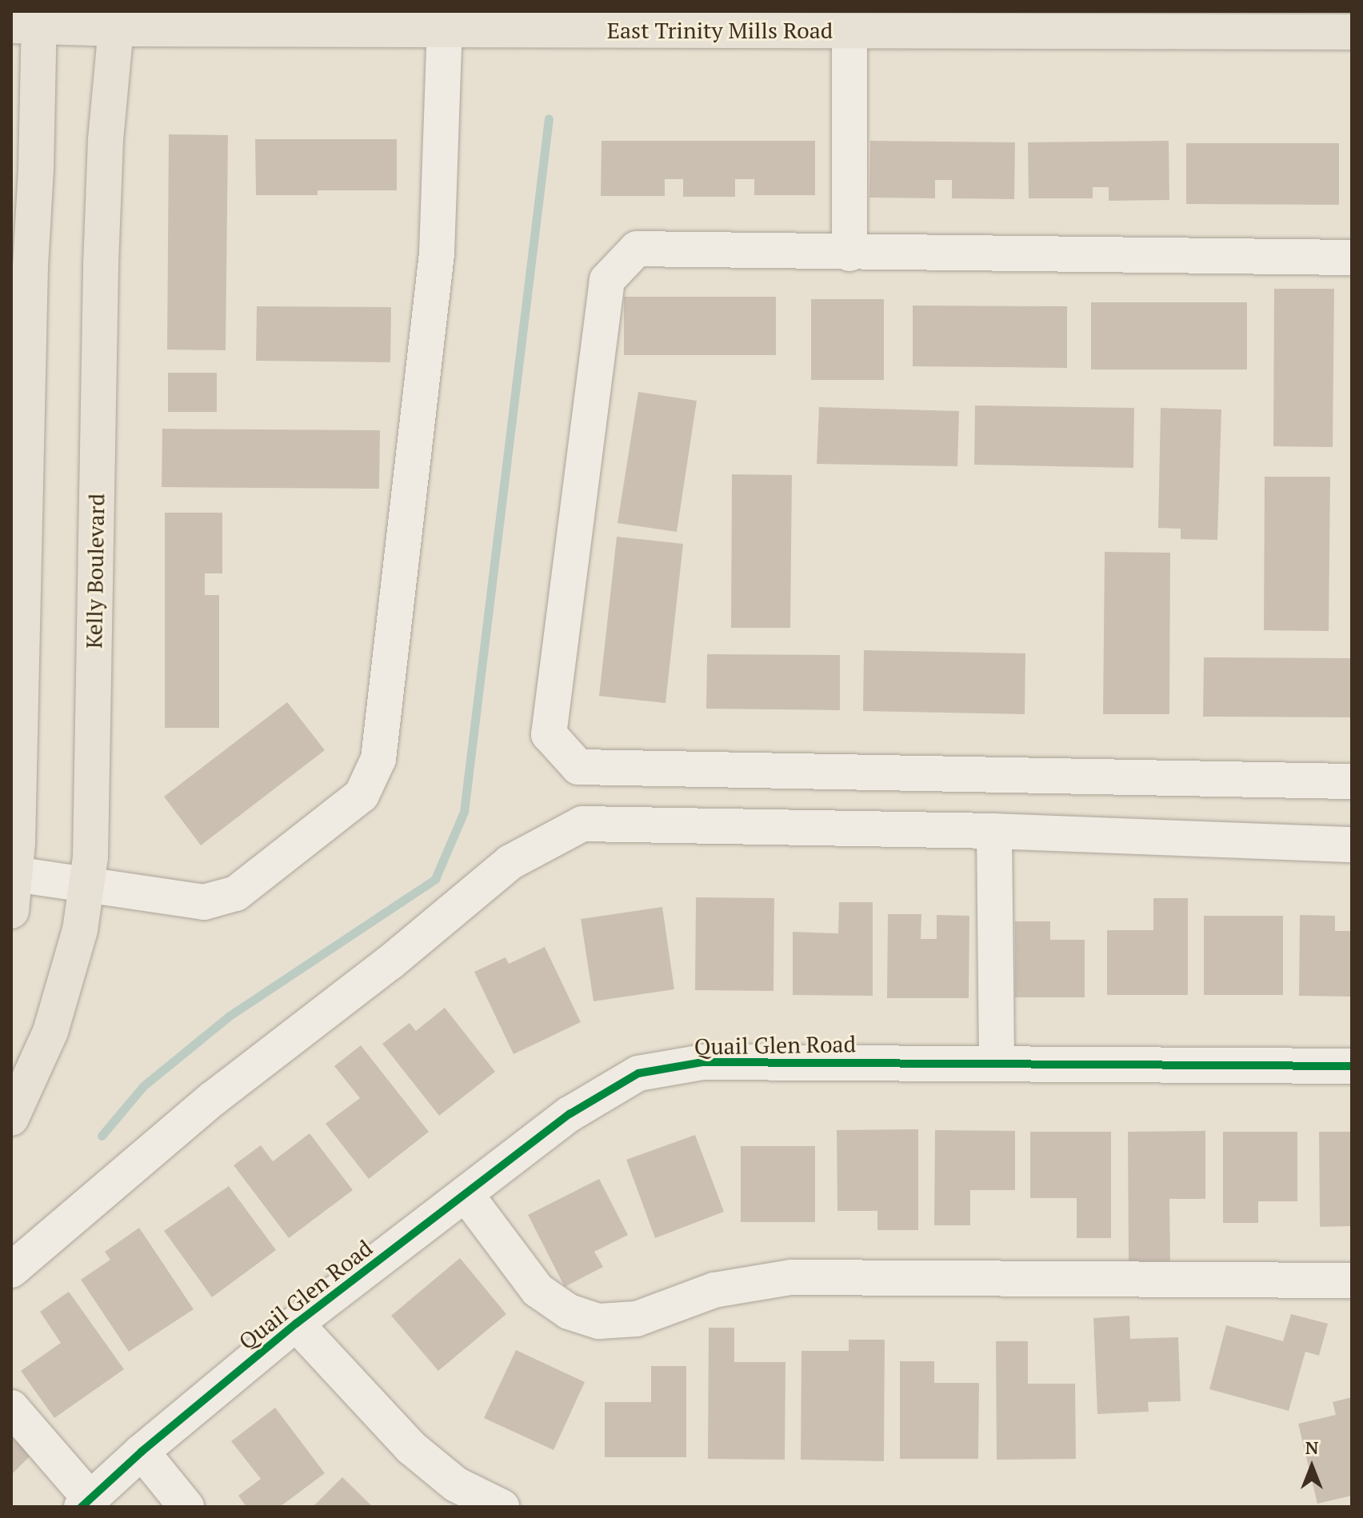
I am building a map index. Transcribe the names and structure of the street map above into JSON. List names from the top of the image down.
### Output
{
  "streets": {
    "main road": ["East Trinity Mills Road", "Kelly Boulevard"],
    "street": ["Quail Glen Road"]
  },
  "crossings": [
    ["East Trinity Mills Road", "Kelly Boulevard"]
  ],
  "north": "top"
}
